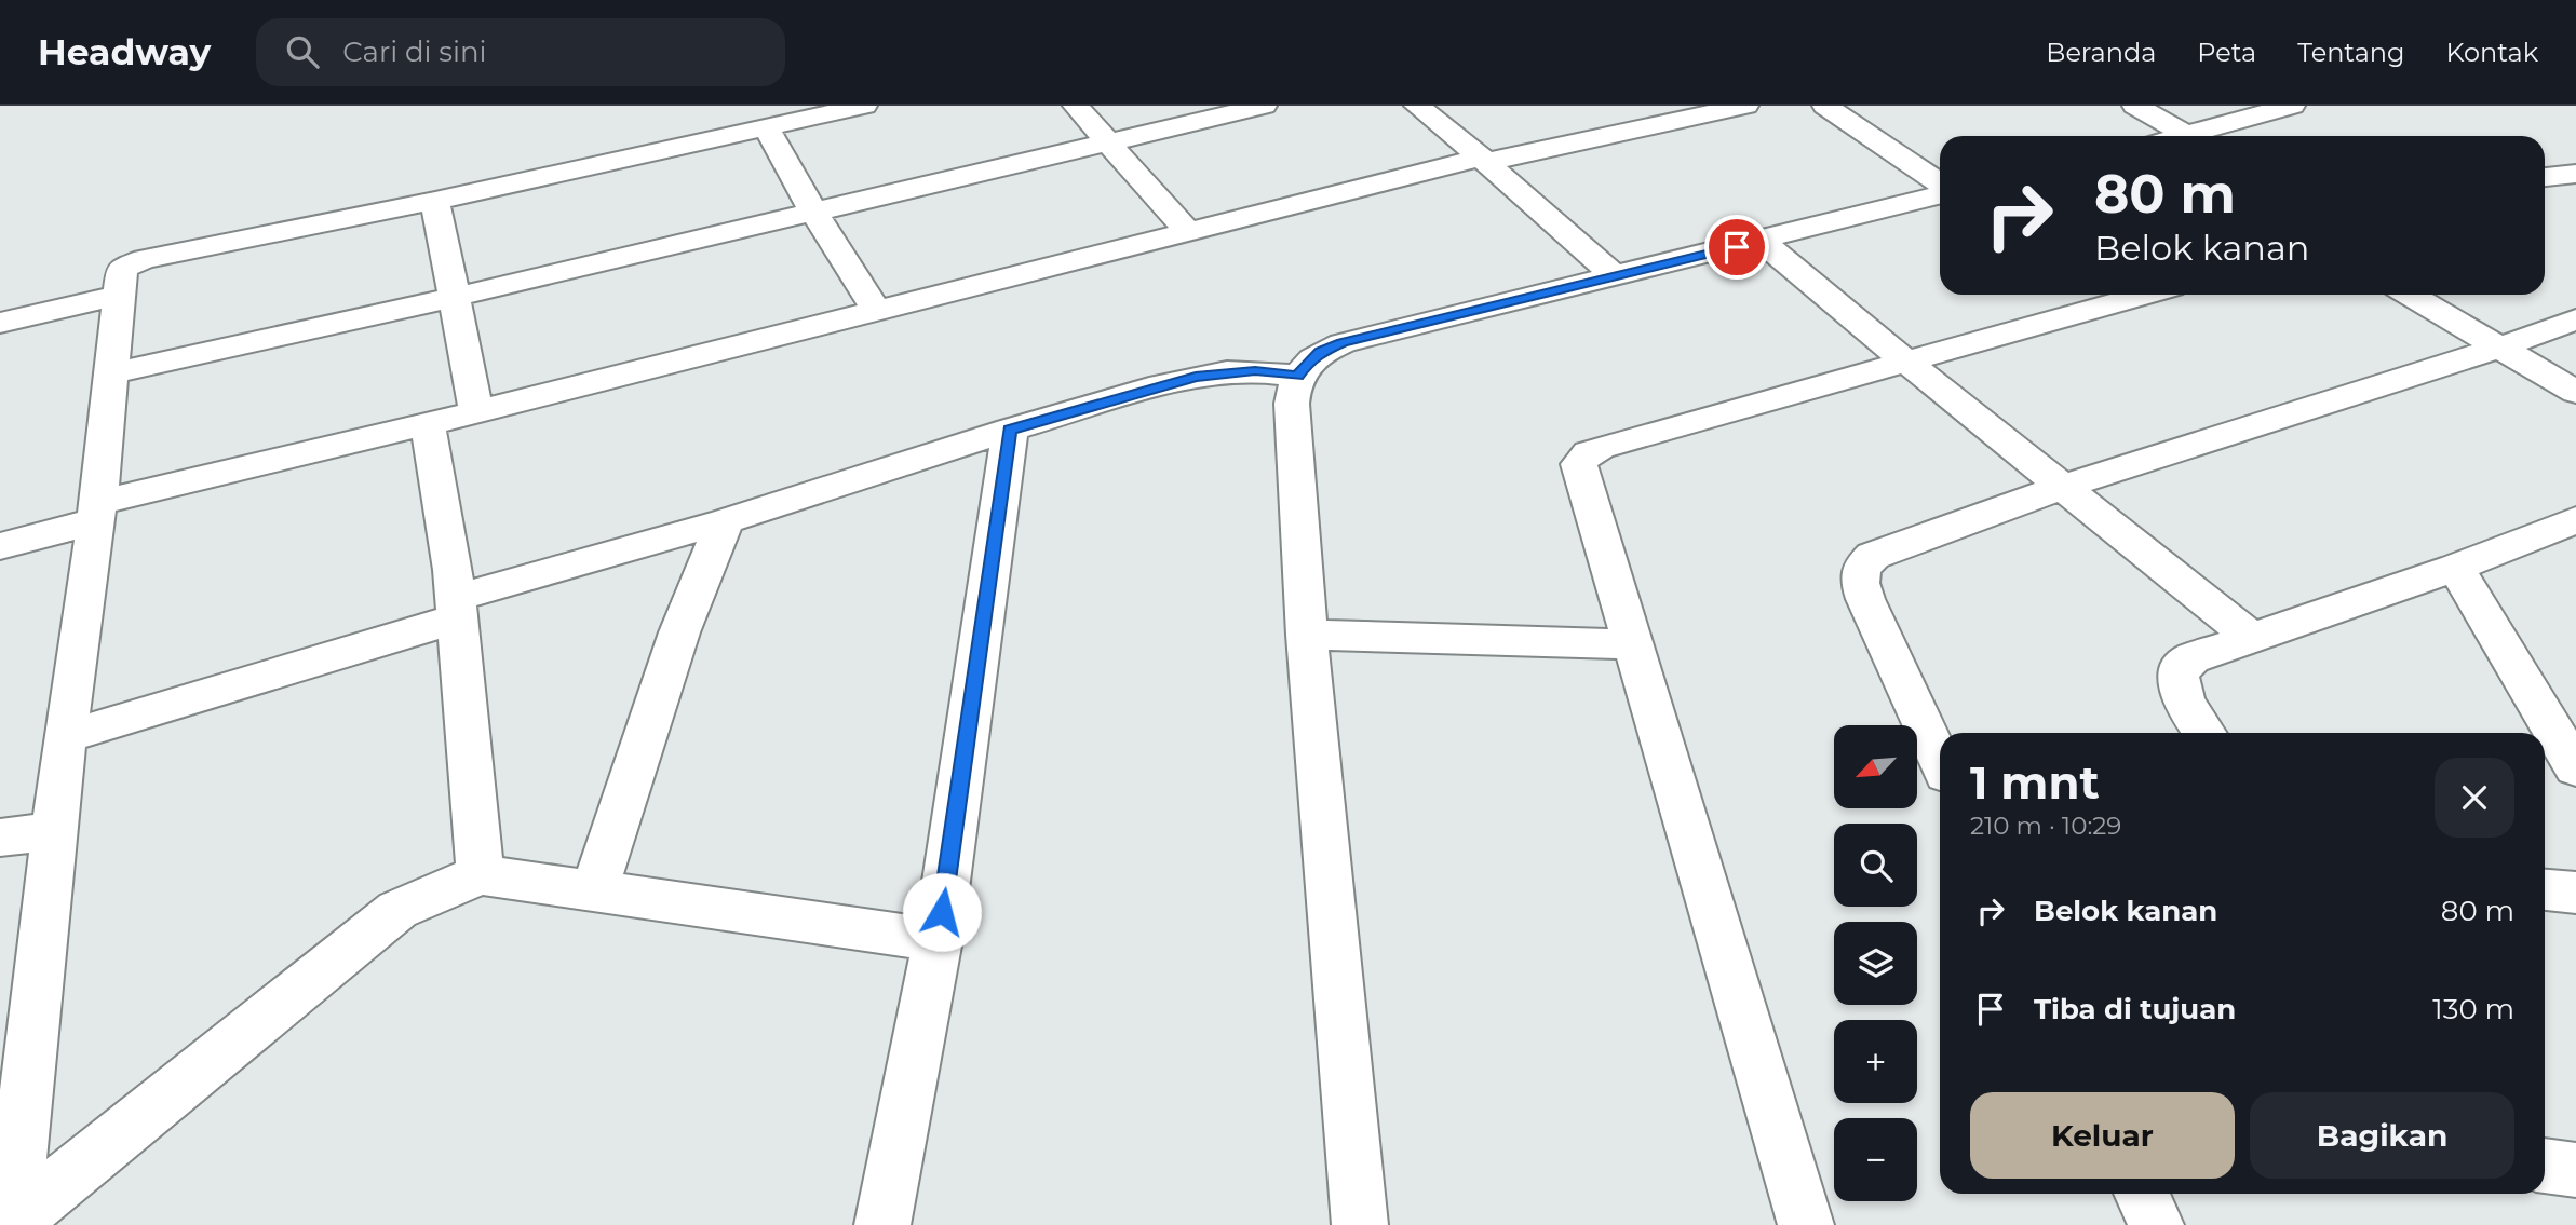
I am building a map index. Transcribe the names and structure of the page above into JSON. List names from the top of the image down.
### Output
{
  "north": "bottom left",
  "page": {
    "header": "Headway",
    "search": "Cari di sini",
    "nav": [
      "Beranda",
      "Peta",
      "Tentang",
      "Kontak"
    ],
    "turn": ["80 m", "Belok kanan"],
    "map_buttons": ["+", "−"],
    "heading": ["1 mnt", "210 m · 10:29"],
    "list": [
      {
        "name": "Belok kanan",
        "value": "80 m"
      },
      {
        "name": "Tiba di tujuan",
        "value": "130 m"
      }
    ],
    "buttons": ["Keluar", "Bagikan"]
  }
}
